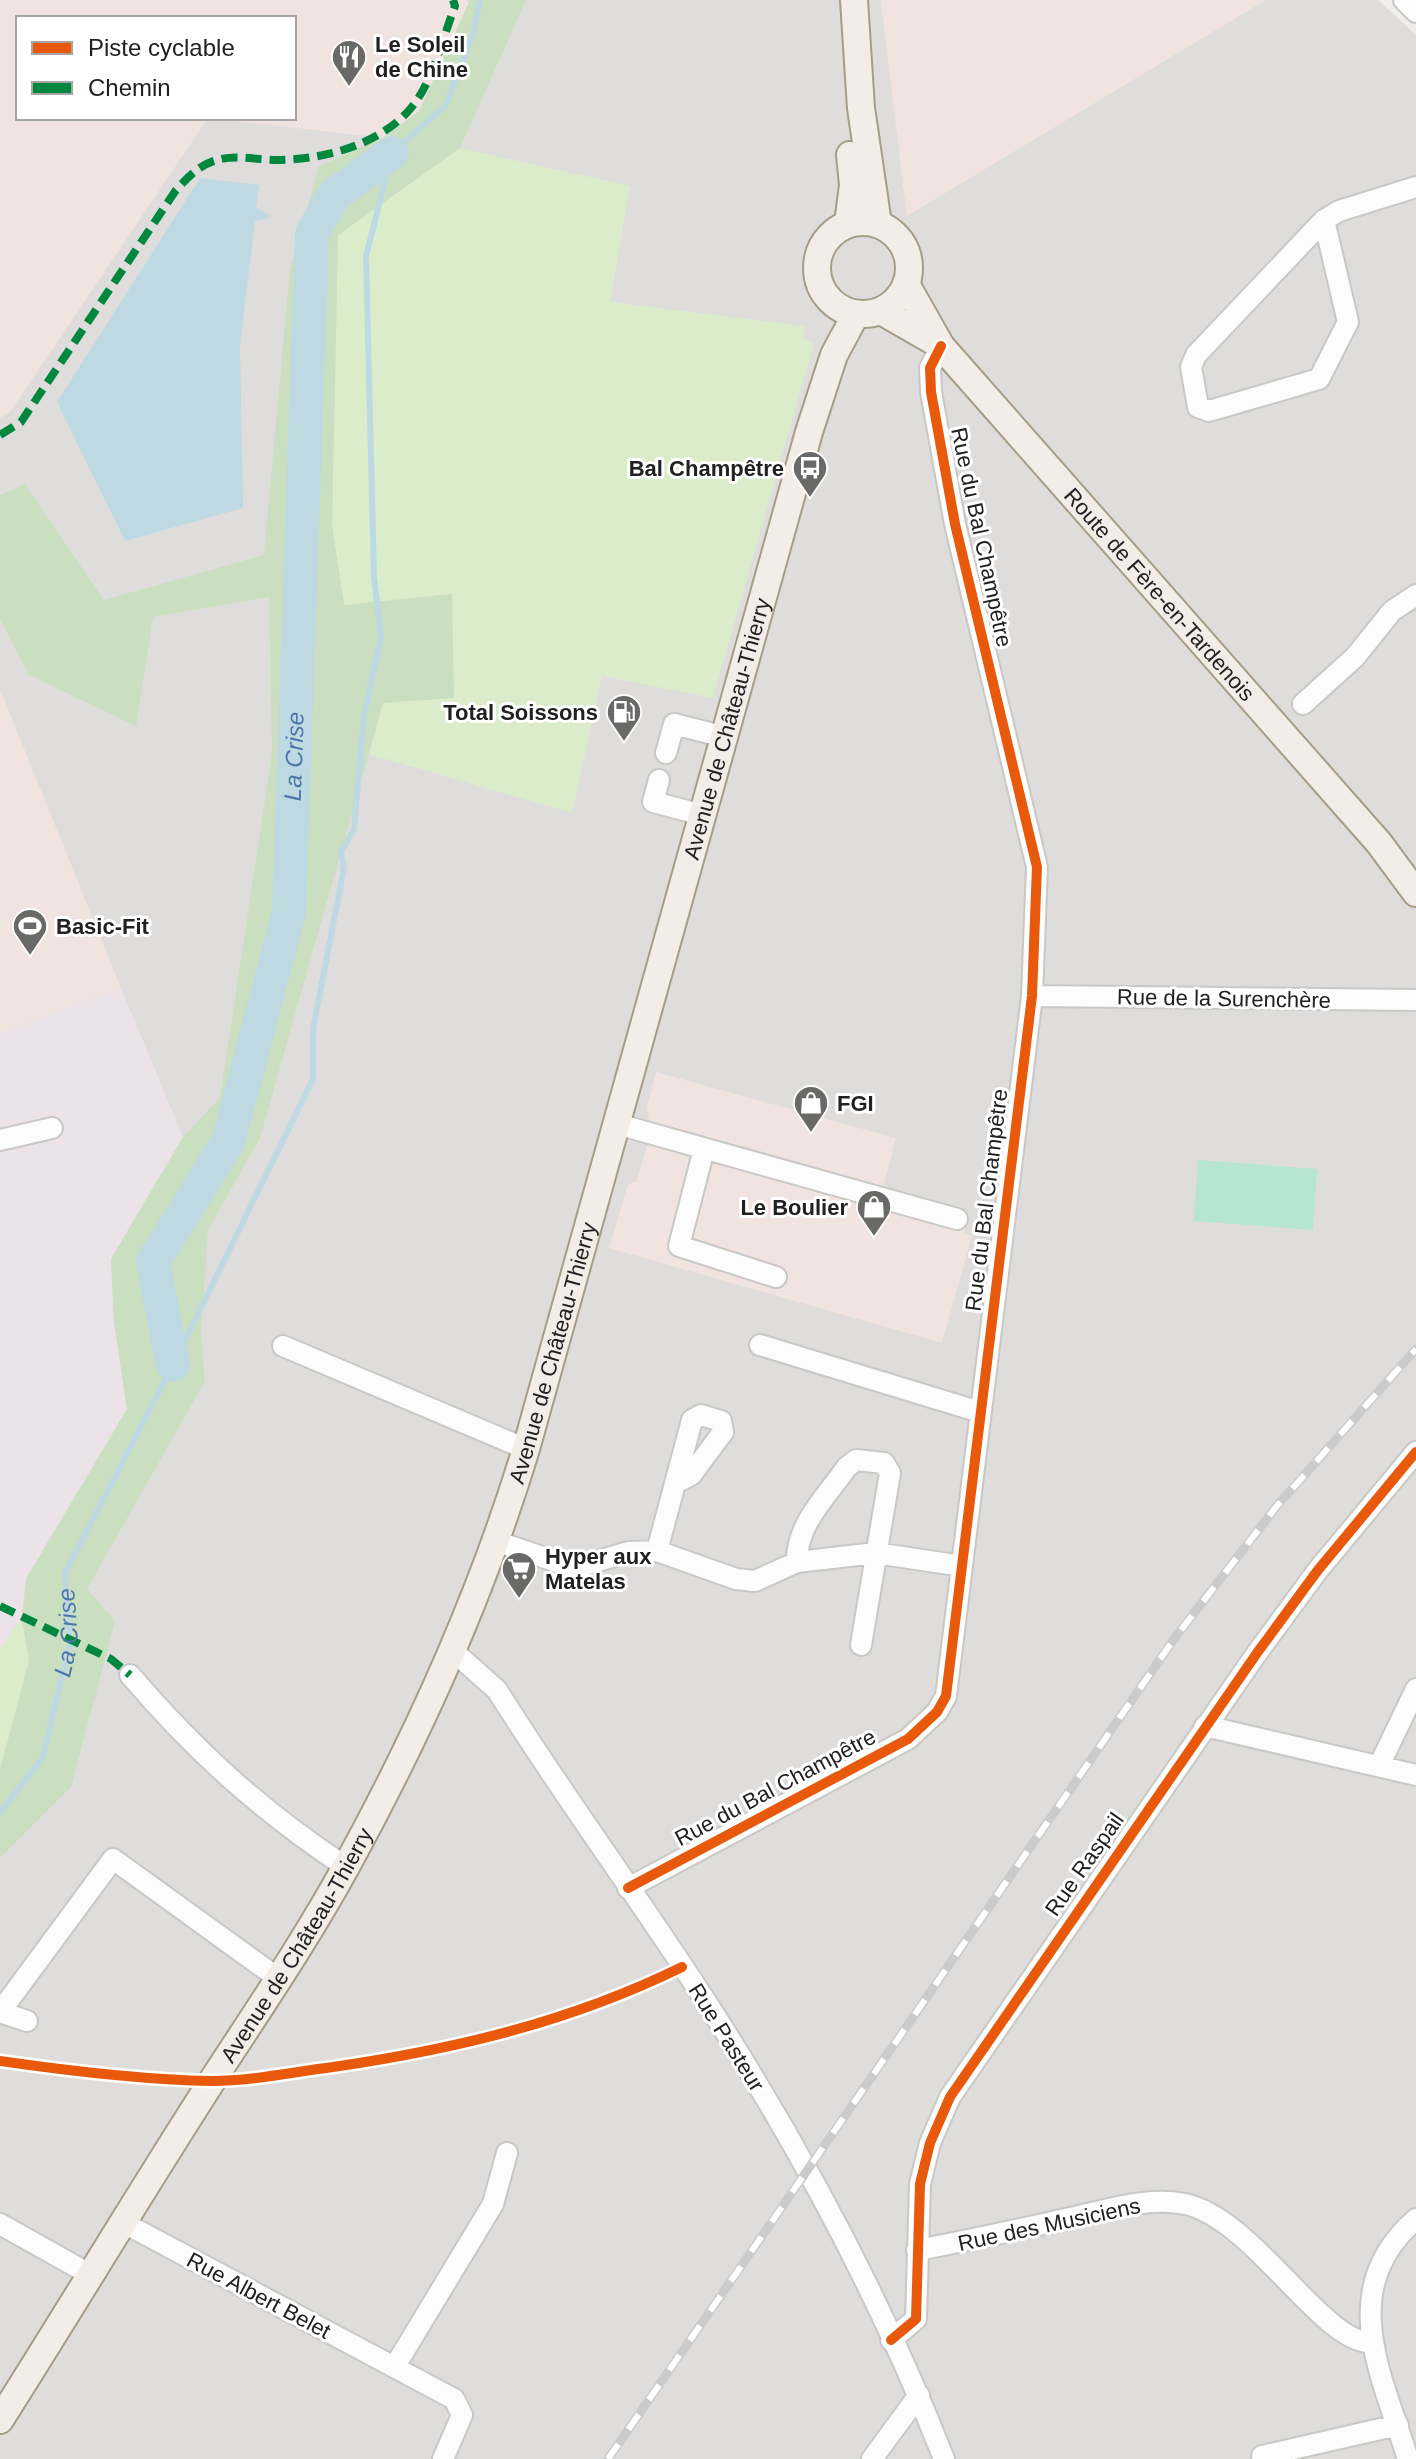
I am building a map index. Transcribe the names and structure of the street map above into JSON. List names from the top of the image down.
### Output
{
  "streets": {
    "main road": ["Route de Fère-en-Tardenois", "Avenue de Château-Thierry"],
    "street": [
      "Rue du Bal Champêtre",
      "Rue de la Surenchère",
      "Rue Raspail",
      "Rue Pasteur",
      "Rue des Musiciens",
      "Rue Albert Belet"
    ]
  },
  "crossings": [
    ["Rue du Bal Champêtre", "Route de Fère-en-Tardenois"],
    ["Rue du Bal Champêtre", "Rue de la Surenchère"],
    ["Rue du Bal Champêtre", "Rue Pasteur"],
    ["Avenue de Château-Thierry", "Rue Pasteur"],
    ["Avenue de Château-Thierry", "Rue Albert Belet"],
    ["Rue Raspail", "Rue Pasteur"],
    ["Rue Raspail", "Rue des Musiciens"]
  ],
  "water": ["La Crise"],
  "places": {
    "restaurant": ["Le Soleil de Chine"],
    "bus stop": ["Bal Champêtre"],
    "fuel station": ["Total Soissons"],
    "sports": ["Basic-Fit"],
    "shop": ["FGI", "Le Boulier"],
    "supermarket": ["Hyper aux Matelas"]
  },
  "legend": ["Piste cyclable", "Chemin"]
}
